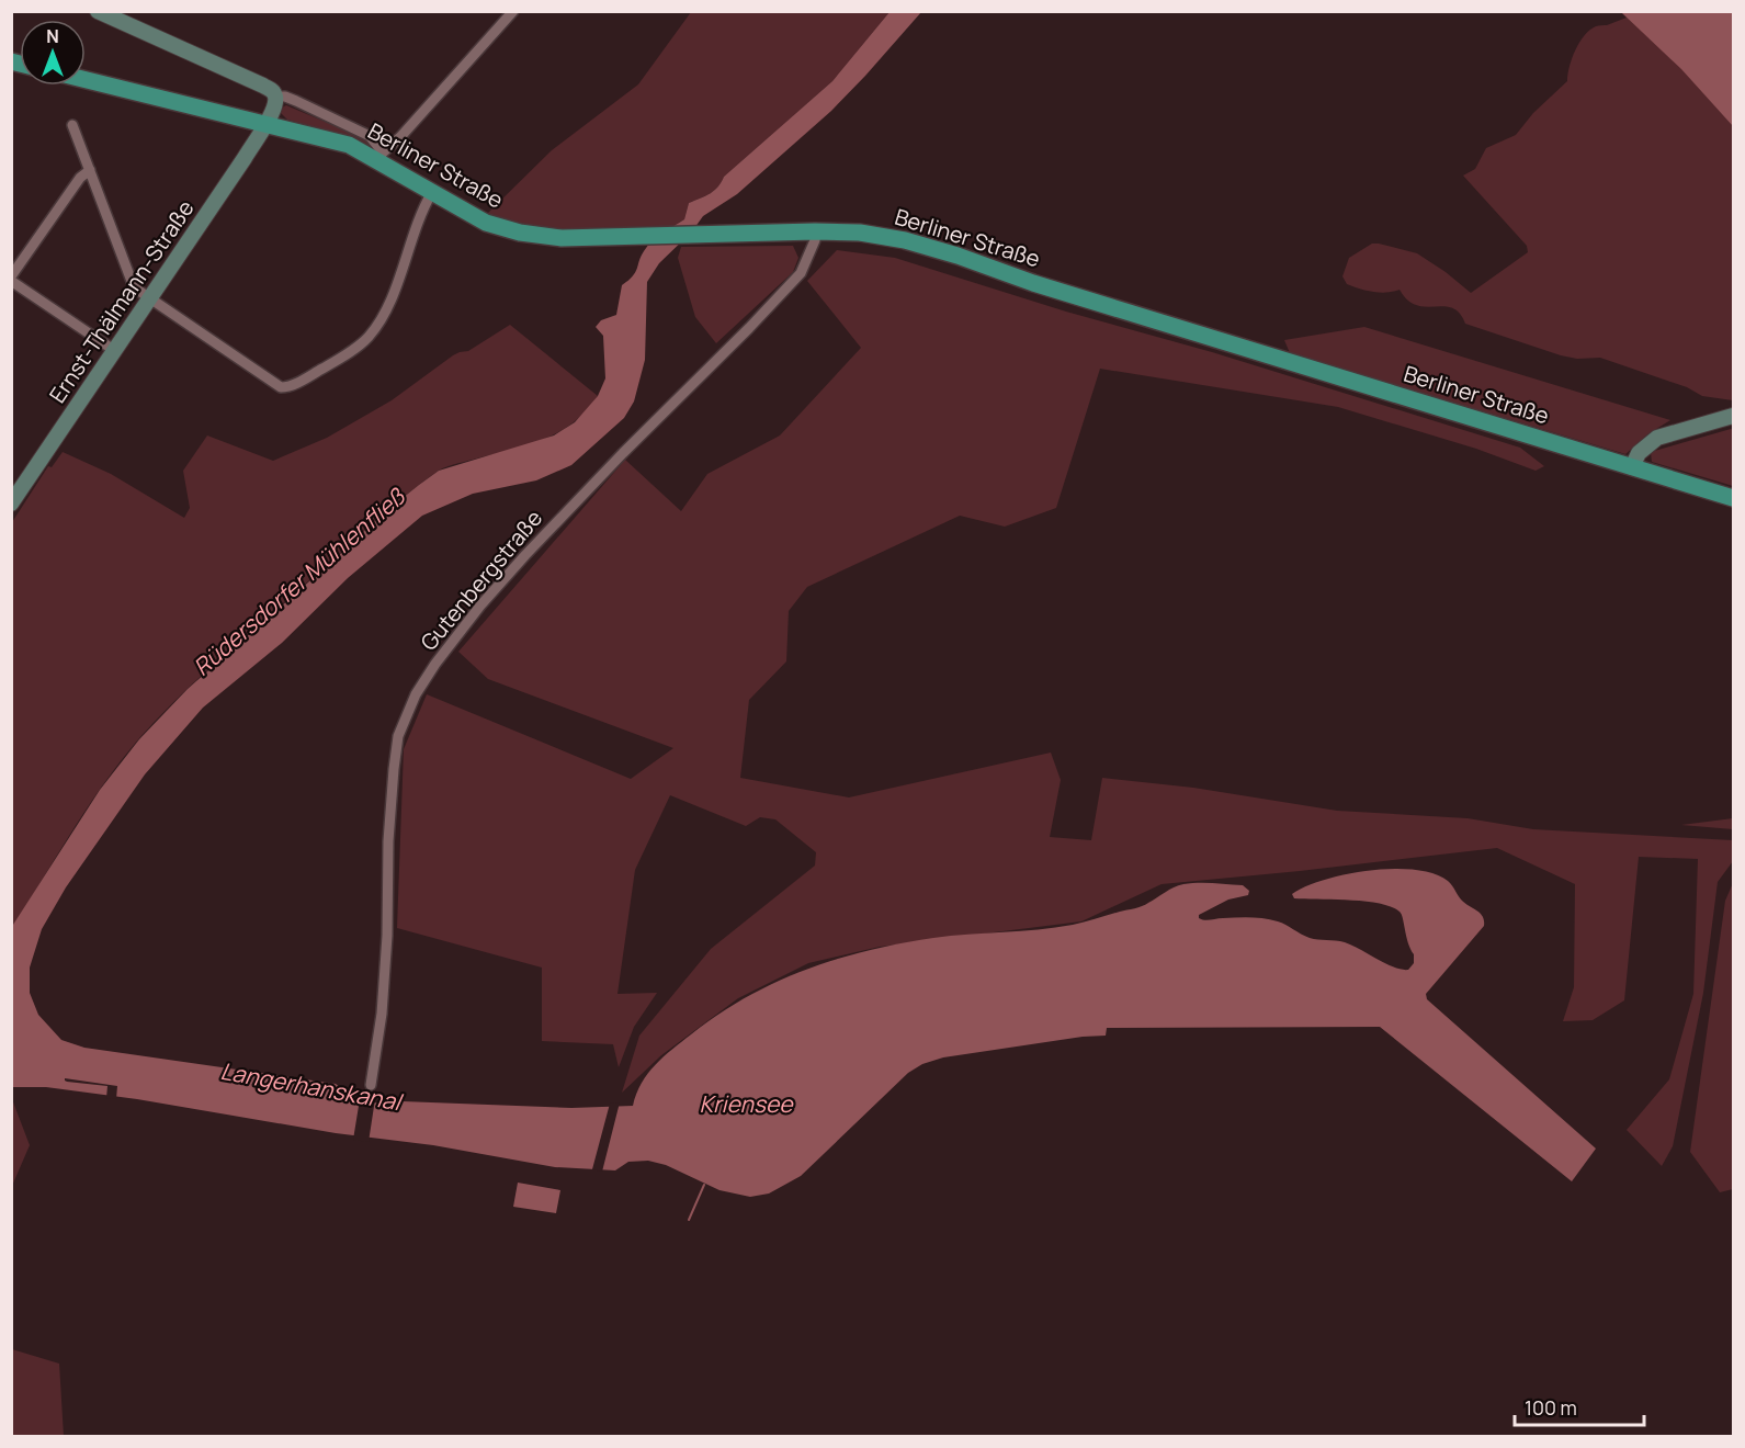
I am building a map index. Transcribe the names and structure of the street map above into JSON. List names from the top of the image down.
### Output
{
  "streets": {
    "main road": ["Berliner Straße", "Ernst-Thälmann-Straße"],
    "street": ["Gutenbergstraße"]
  },
  "crossings": [
    ["Berliner Straße", "Ernst-Thälmann-Straße"],
    ["Berliner Straße", "Gutenbergstraße"]
  ],
  "water": ["Rüdersdorfer Mühlenfließ", "Langerhanskanal", "Kriensee"],
  "scale_bar": "100 m",
  "north": "top"
}
